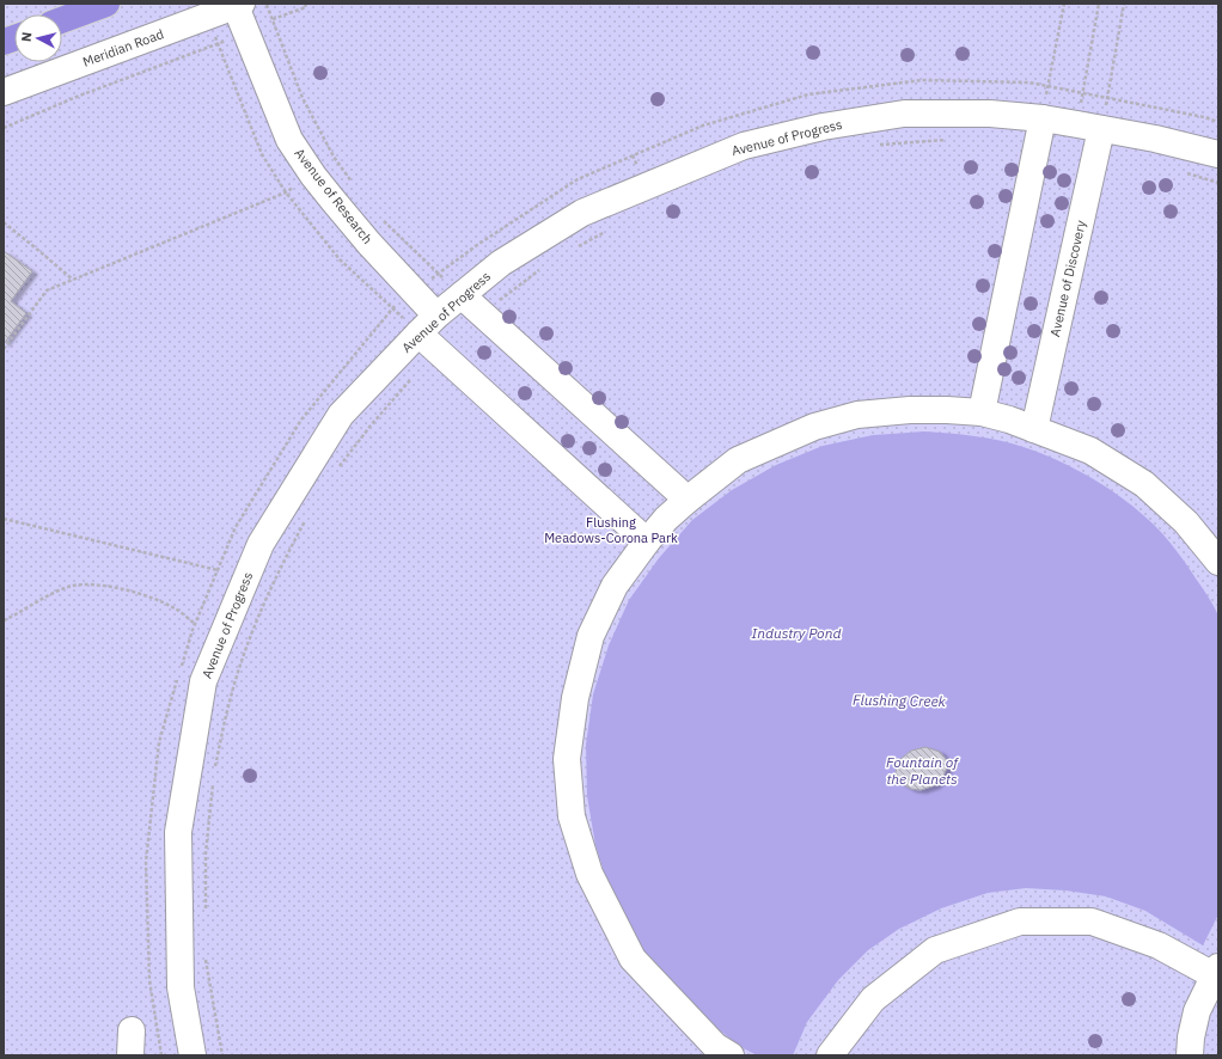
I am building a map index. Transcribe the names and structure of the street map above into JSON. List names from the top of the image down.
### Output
{
  "streets": {
    "street": [
      "Meridian Road",
      "Avenue of Progress",
      "Avenue of Research",
      "Avenue of Discovery"
    ]
  },
  "crossings": [
    ["Meridian Road", "Avenue of Research"],
    ["Avenue of Progress", "Avenue of Research"],
    ["Avenue of Progress", "Avenue of Discovery"]
  ],
  "water": ["Industry Pond", "Flushing Creek", "Fountain of the Planets"],
  "parks": ["Flushing Meadows-Corona Park"],
  "north": "left"
}
